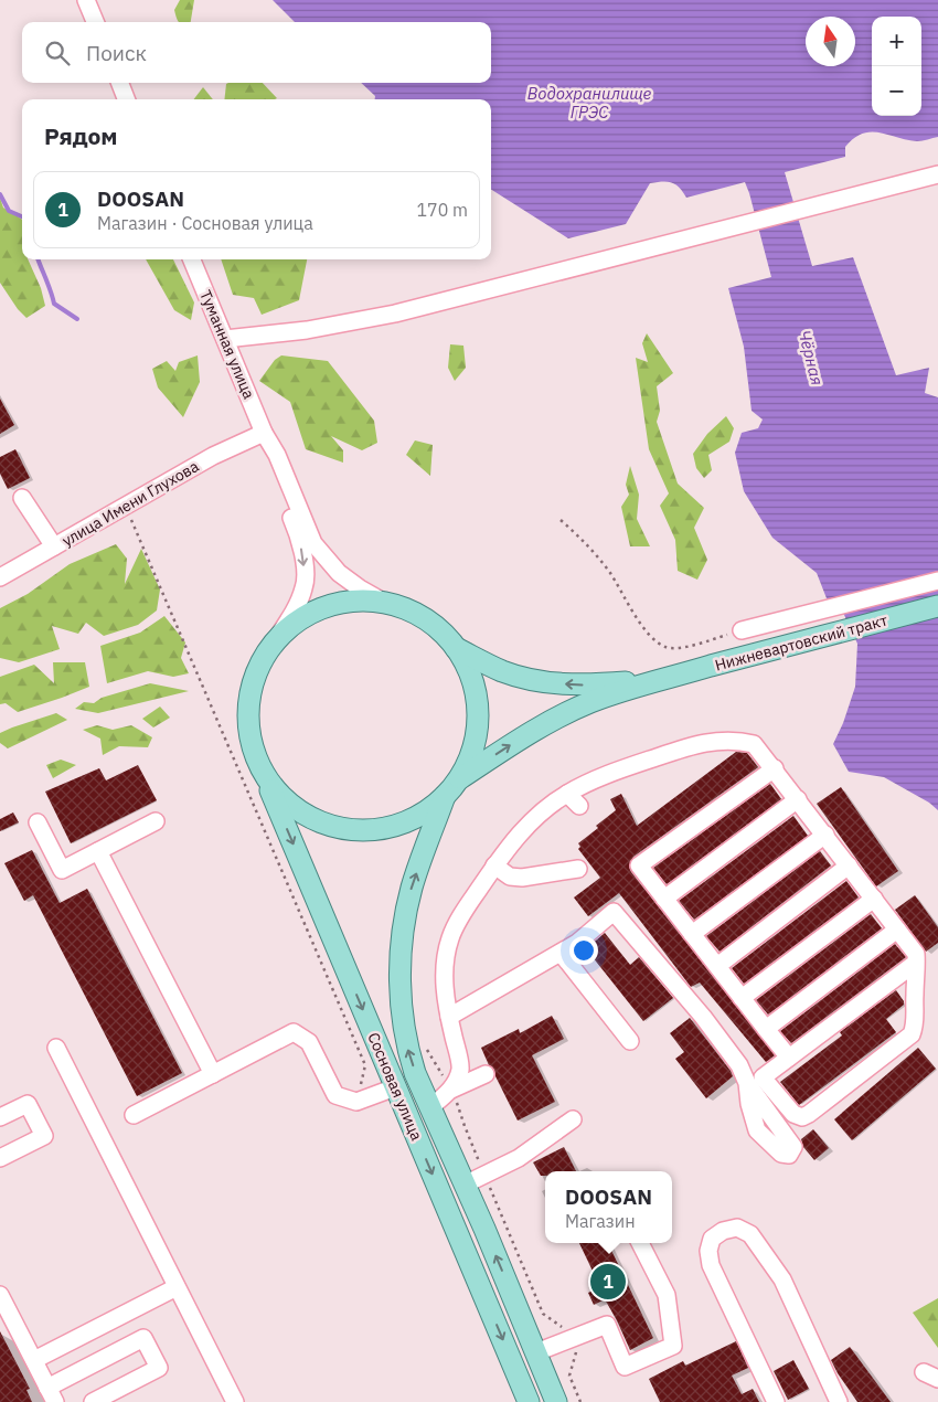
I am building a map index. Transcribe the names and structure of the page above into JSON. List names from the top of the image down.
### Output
{
  "streets": {
    "main road": ["Нижневартовский тракт", "Сосновая улица"],
    "street": ["Туманная улица", "улица Имени Глухова"]
  },
  "crossings": [
    ["Туманная улица", "улица Имени Глухова"]
  ],
  "water": ["Водохранилище ГРЭС", "Чёрная"],
  "north": "top",
  "page": {
    "map_buttons": ["+", "−"],
    "search": "Поиск",
    "heading": "Рядом",
    "list": [
      {
        "mark": "1",
        "name": "DOOSAN",
        "note": "Магазин · Сосновая улица",
        "value": "170 m"
      }
    ],
    "popup": ["DOOSAN", "Магазин"],
    "pins": "1"
  }
}
